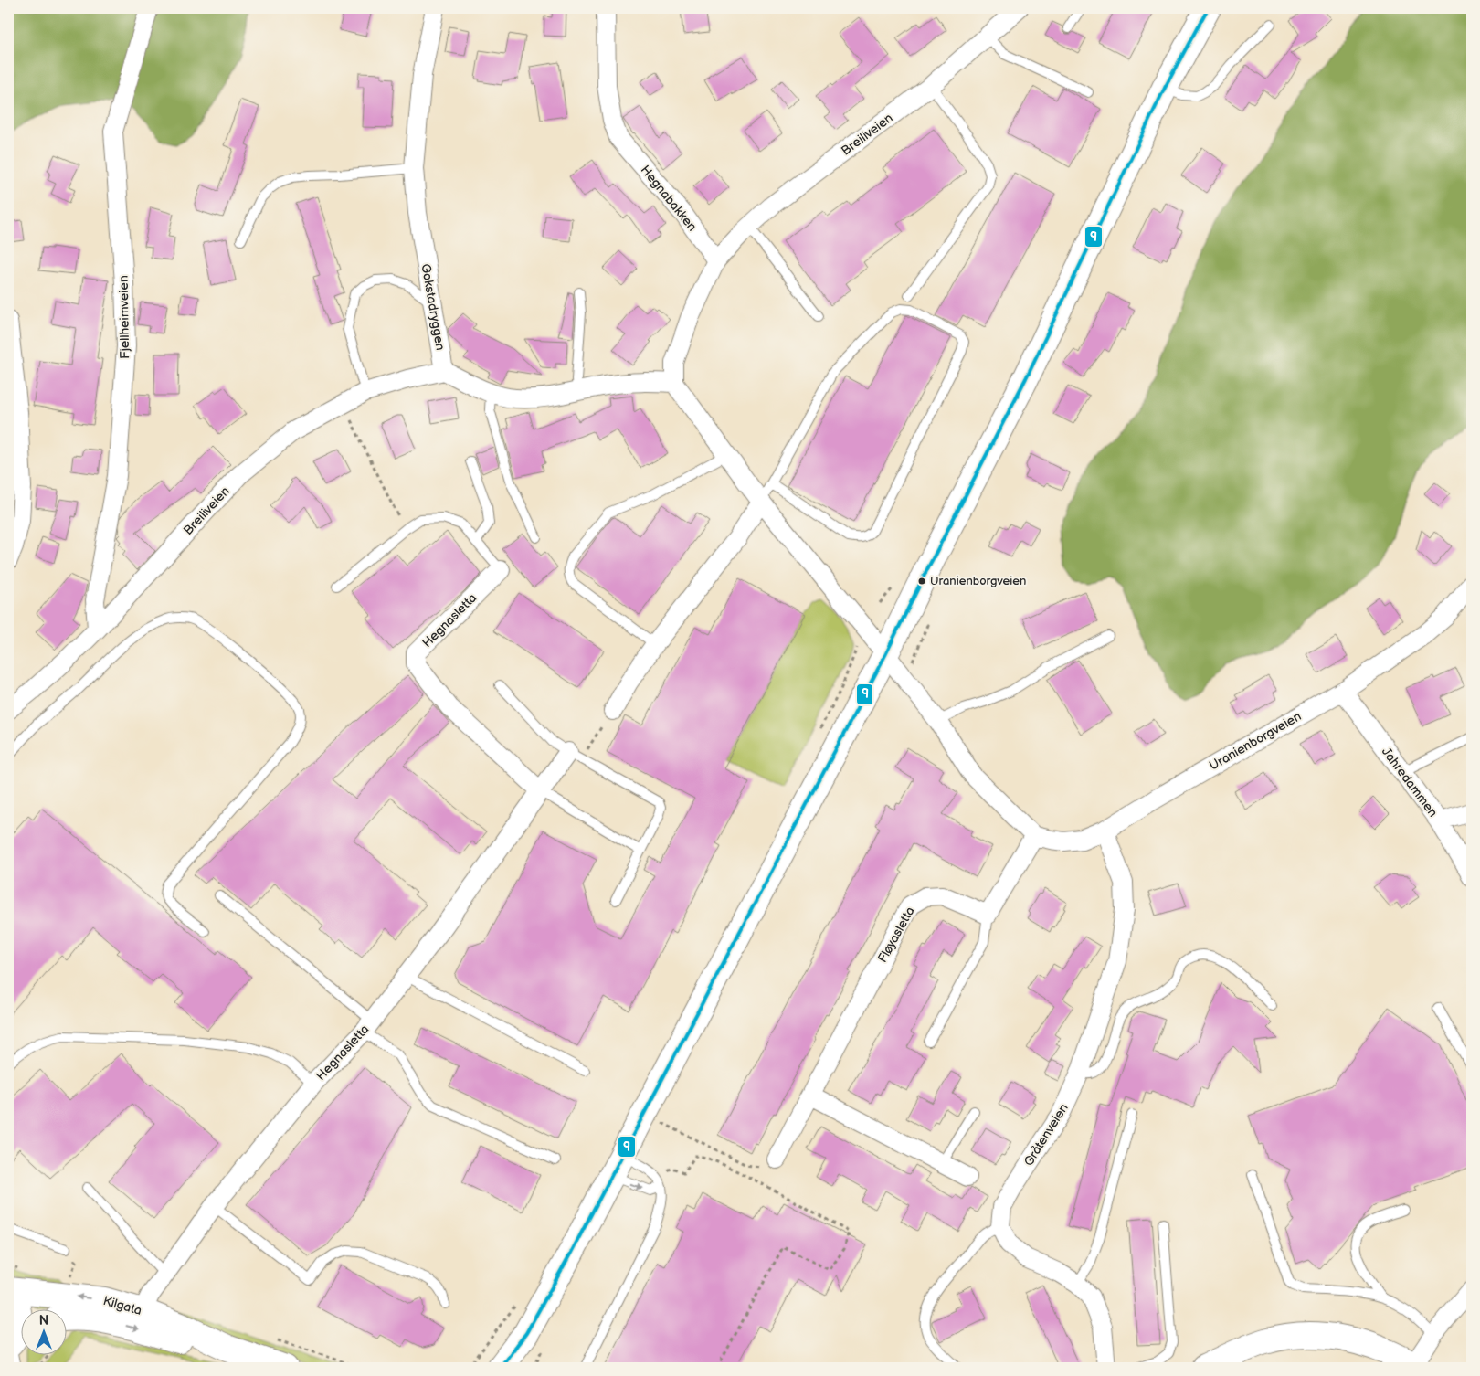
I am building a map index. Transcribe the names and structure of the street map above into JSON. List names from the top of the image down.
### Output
{
  "streets": {
    "main road": ["Kilgata"],
    "street": [
      "Breiliveien",
      "Hegnabakken",
      "Gokstadryggen",
      "Fjellheimveien",
      "Hegnasletta",
      "Uranienborgveien",
      "Jahredammen",
      "Fløyasletta",
      "Gråtenveien"
    ]
  },
  "crossings": [
    ["Breiliveien", "Hegnabakken"],
    ["Breiliveien", "Gokstadryggen"],
    ["Breiliveien", "Fjellheimveien"],
    ["Hegnasletta", "Kilgata"],
    ["Uranienborgveien", "Jahredammen"],
    ["Uranienborgveien", "Gråtenveien"]
  ],
  "places": ["Uranienborgveien"],
  "lines": ["transit line 9"],
  "north": "top"
}
